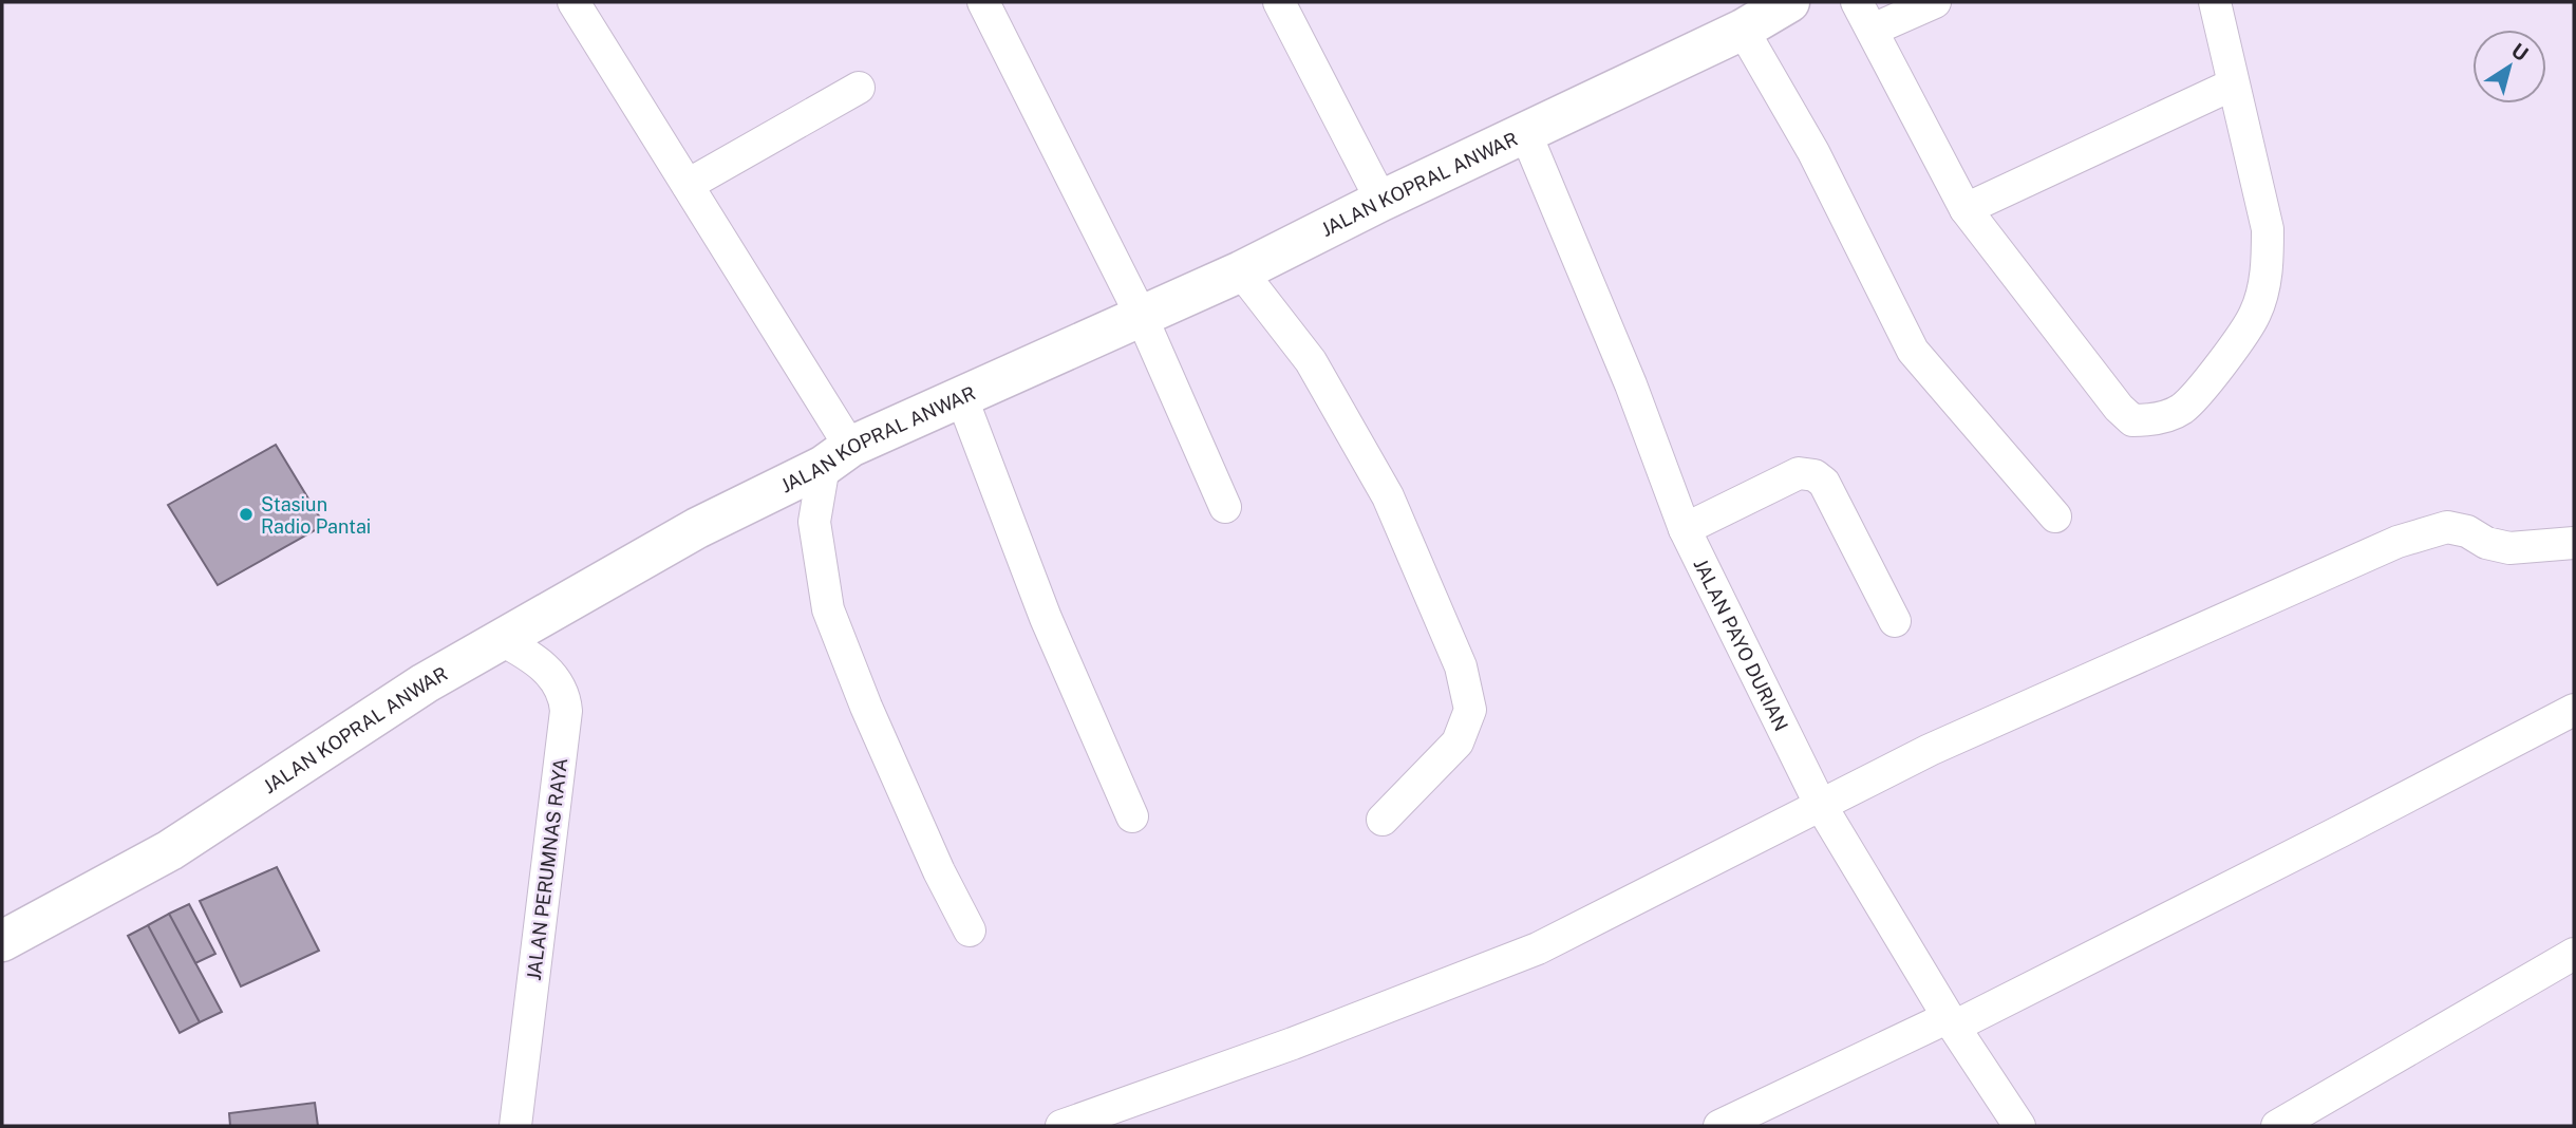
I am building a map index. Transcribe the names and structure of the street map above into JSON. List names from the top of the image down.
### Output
{
  "streets": {
    "street": ["JALAN KOPRAL ANWAR", "JALAN PAYO DURIAN", "JALAN PERUMNAS RAYA"]
  },
  "crossings": [
    ["JALAN KOPRAL ANWAR", "JALAN PAYO DURIAN"],
    ["JALAN KOPRAL ANWAR", "JALAN PERUMNAS RAYA"]
  ],
  "places": ["Stasiun Radio Pantai"],
  "north": "top right"
}
